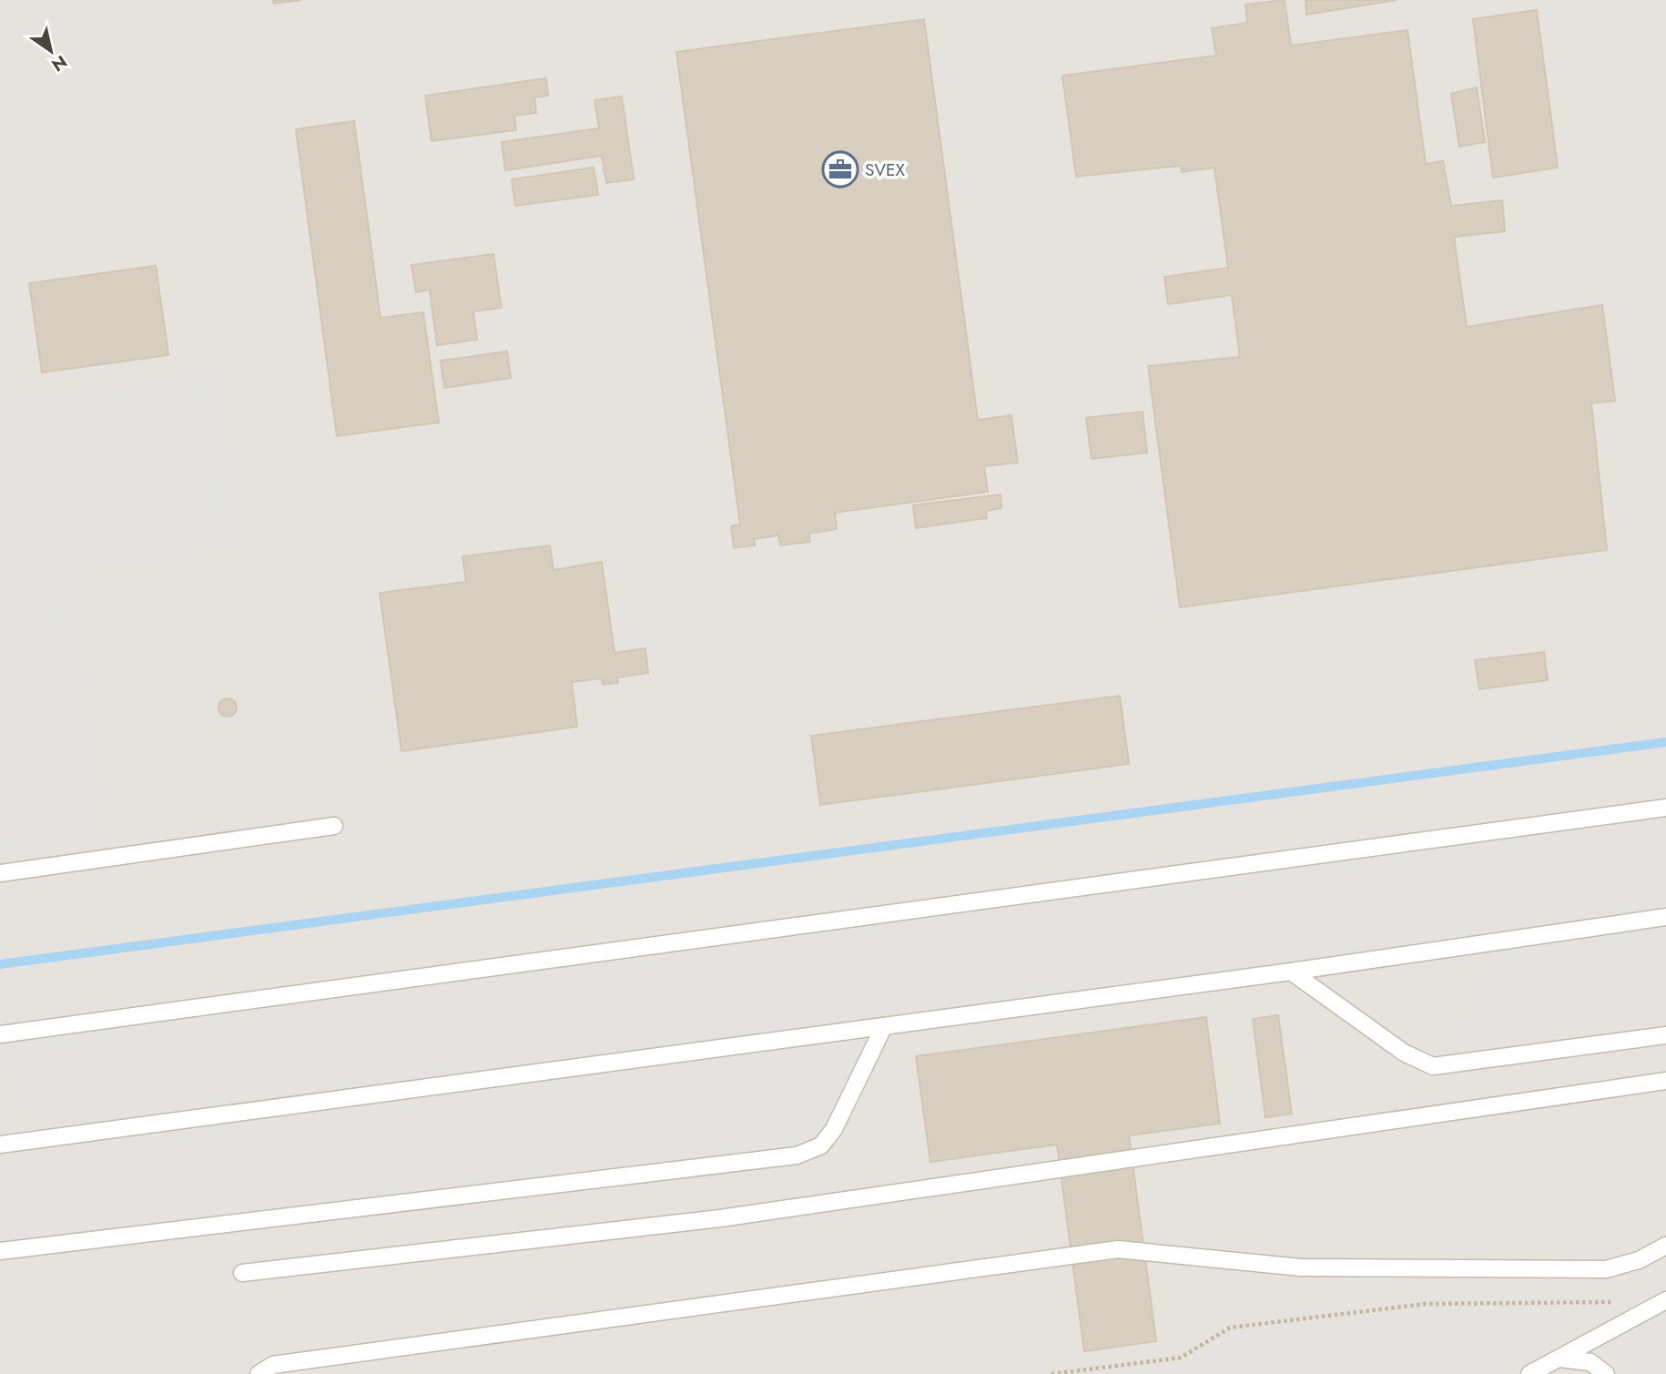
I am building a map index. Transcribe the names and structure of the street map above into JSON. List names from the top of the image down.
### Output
{
  "places": {
    "office": ["SVEX"]
  },
  "north": "bottom right"
}
